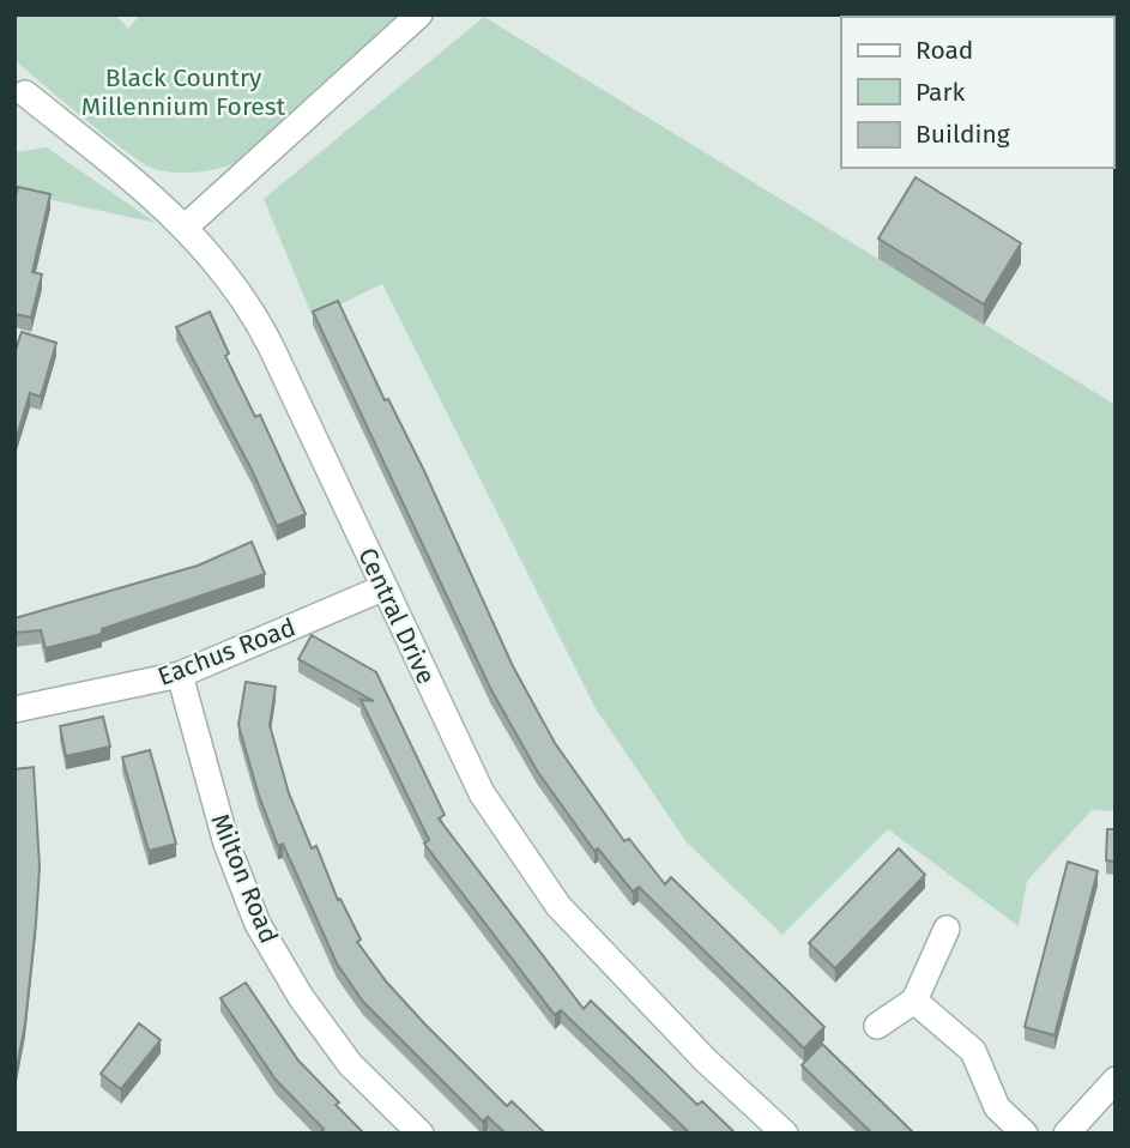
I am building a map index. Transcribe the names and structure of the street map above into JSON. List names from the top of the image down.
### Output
{
  "streets": {
    "street": ["Central Drive", "Eachus Road", "Milton Road"]
  },
  "crossings": [
    ["Central Drive", "Eachus Road"],
    ["Eachus Road", "Milton Road"]
  ],
  "parks": ["Black Country Millennium Forest"],
  "legend": ["Road", "Park", "Building"]
}
